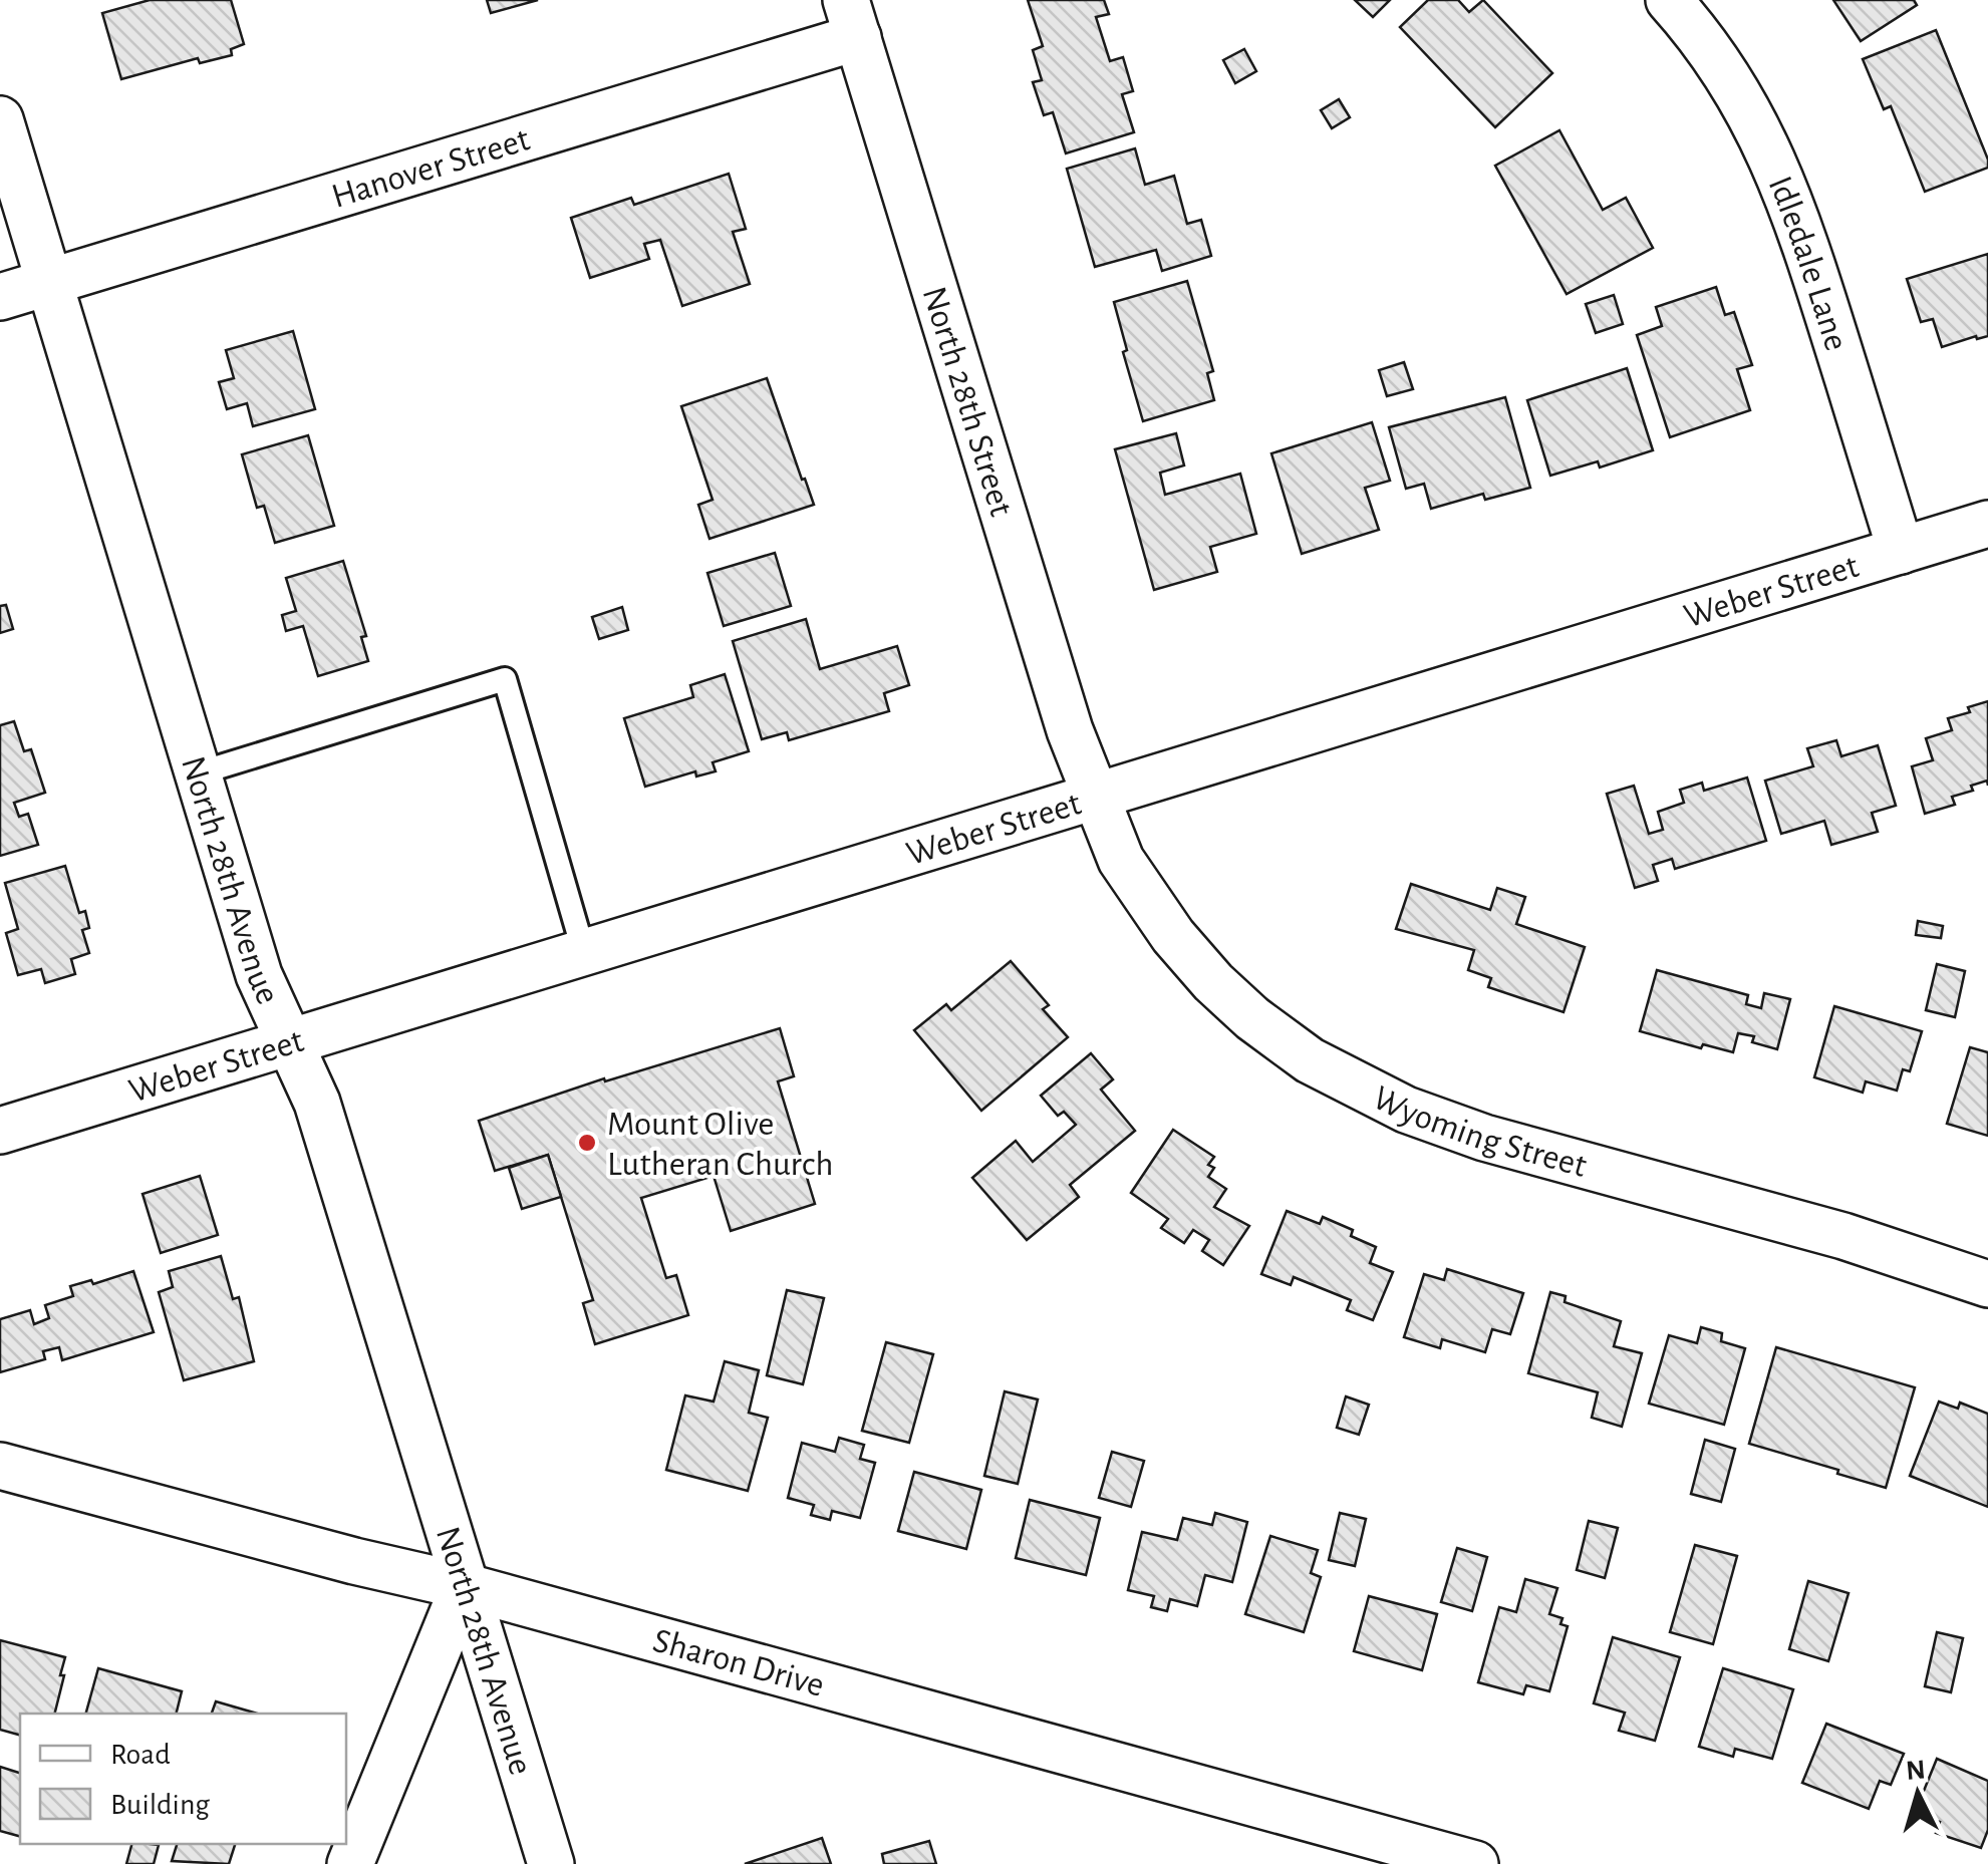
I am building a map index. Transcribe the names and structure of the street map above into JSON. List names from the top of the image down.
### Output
{
  "streets": {
    "street": [
      "Hanover Street",
      "Idledale Lane",
      "North 28th Street",
      "Weber Street",
      "North 28th Avenue",
      "Wyoming Street",
      "Sharon Drive"
    ]
  },
  "crossings": [
    ["Hanover Street", "North 28th Street"],
    ["Hanover Street", "North 28th Avenue"],
    ["Idledale Lane", "Weber Street"],
    ["North 28th Street", "Weber Street"],
    ["North 28th Street", "Wyoming Street"],
    ["Weber Street", "North 28th Avenue"],
    ["Weber Street", "Wyoming Street"],
    ["North 28th Avenue", "Sharon Drive"]
  ],
  "places": ["Mount Olive Lutheran Church"],
  "legend": ["Road", "Building"],
  "north": "top"
}
